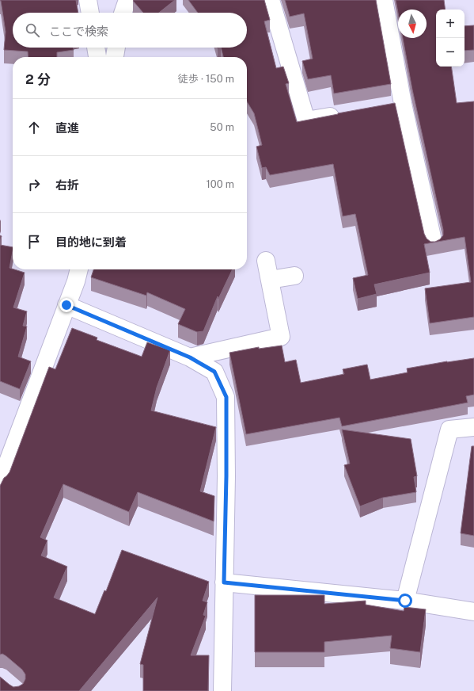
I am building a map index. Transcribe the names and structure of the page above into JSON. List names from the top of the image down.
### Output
{
  "north": "bottom",
  "page": {
    "map_buttons": ["+", "−"],
    "search": "ここで検索",
    "heading": ["2 分", "徒歩 · 150 m"],
    "list": [
      ["直進", "50 m"],
      ["右折", "100 m"],
      "目的地に到着"
    ]
  }
}
